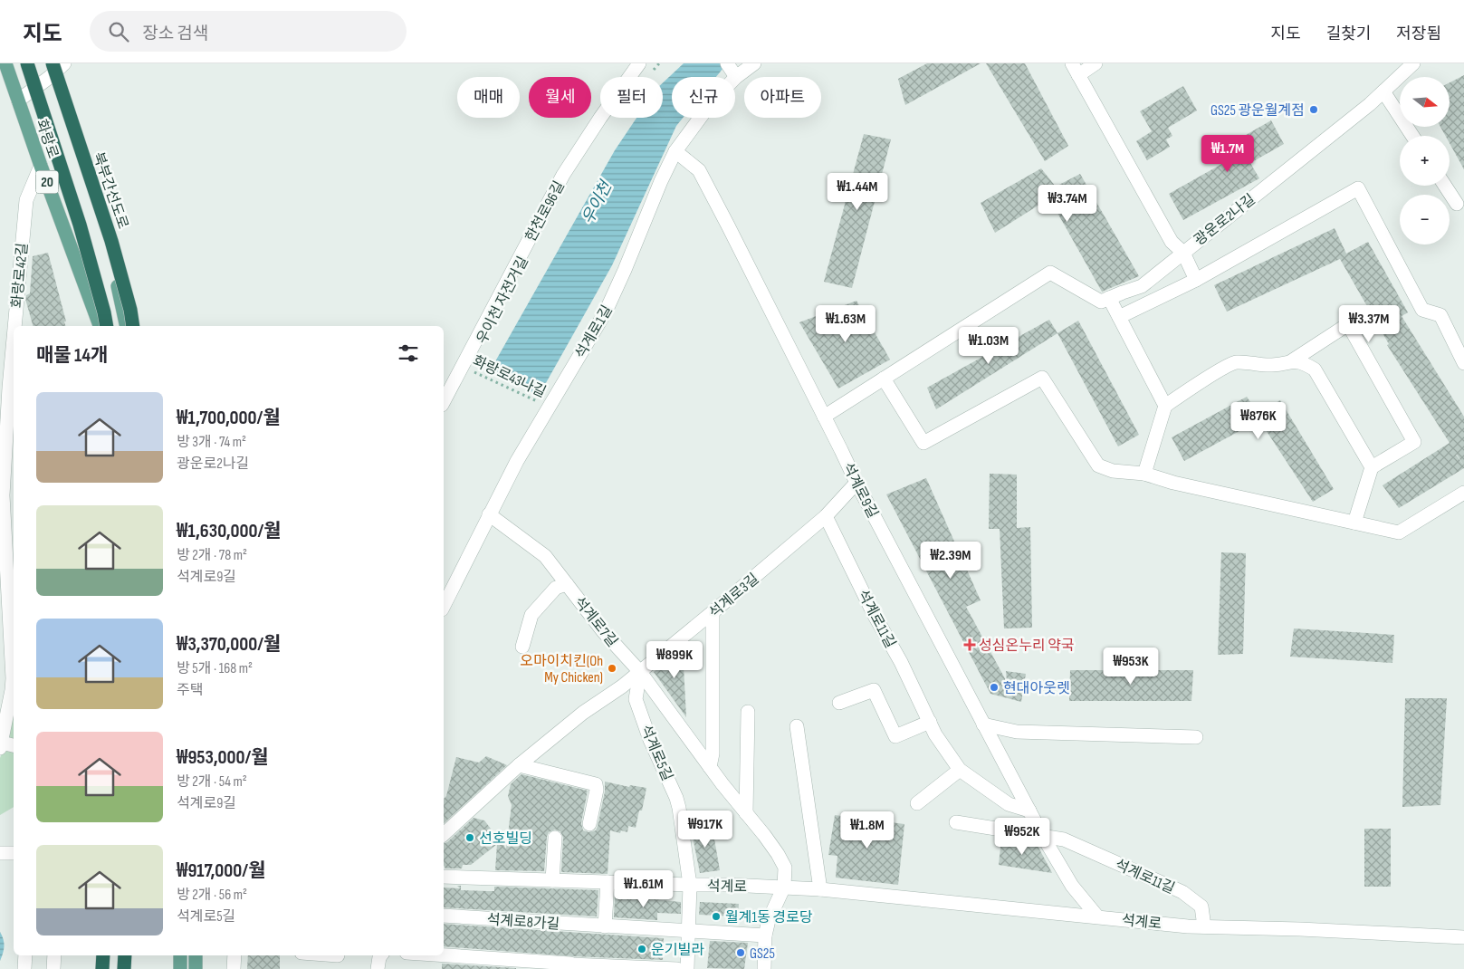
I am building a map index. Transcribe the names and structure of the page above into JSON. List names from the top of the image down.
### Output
{
  "streets": {
    "highway": ["북부간선도로"],
    "main road": ["화랑로", "20"],
    "street": [
      "한천로96길",
      "광운로2나길",
      "화랑로42길",
      "석계로1길",
      "석계로9길",
      "석계로3길",
      "석계로11길",
      "석계로7길",
      "석계로5길",
      "석계로",
      "석계로8가길"
    ],
    "path": ["화랑로43나길"]
  },
  "crossings": [
    ["화랑로", "북부간선도로"],
    ["화랑로", "화랑로42길"],
    ["한천로96길", "화랑로43나길"],
    ["석계로1길", "화랑로43나길"],
    ["석계로1길", "석계로9길"],
    ["석계로1길", "석계로7길"],
    ["석계로9길", "석계로3길"],
    ["석계로9길", "석계로11길"],
    ["석계로9길", "석계로"],
    ["석계로3길", "석계로11길"],
    ["석계로3길", "석계로7길"],
    ["석계로3길", "석계로5길"],
    ["석계로11길", "석계로"],
    ["석계로7길", "석계로5길"],
    ["석계로7길", "석계로"],
    ["석계로5길", "석계로"],
    ["석계로5길", "석계로8가길"]
  ],
  "water": ["우이천"],
  "places": {
    "other": [
      "GS25 광운월계점",
      "오마이치킨(Oh My Chicken)",
      "현대아웃렛",
      "선호빌딩",
      "월계1동 경로당",
      "운기빌라",
      "GS25"
    ],
    "health": ["성심온누리 약국"]
  },
  "north": "right",
  "page": {
    "header": "지도",
    "search": "장소 검색",
    "nav": ["지도", "길찾기", "저장됨"],
    "map_buttons": ["+", "−"],
    "chip": [
      "매매",
      "월세",
      "필터",
      "신규",
      "아파트"
    ],
    "price": [
      "₩1.7M",
      "₩1.44M",
      "₩3.74M",
      "₩1.63M",
      "₩3.37M",
      "₩1.03M",
      "₩876K",
      "₩2.39M",
      "₩899K",
      "₩953K",
      "₩917K",
      "₩1.8M",
      "₩952K",
      "₩1.61M"
    ],
    "heading": "매물 14개",
    "list": [
      {
        "name": "₩1,700,000/월",
        "note": "방 3개 · 74 m² · 광운로2나길"
      },
      {
        "name": "₩1,630,000/월",
        "note": "방 2개 · 78 m² · 석계로9길"
      },
      {
        "name": "₩3,370,000/월",
        "note": "방 5개 · 168 m² · 주택"
      },
      {
        "name": "₩953,000/월",
        "note": "방 2개 · 54 m² · 석계로9길"
      },
      {
        "name": "₩917,000/월",
        "note": "방 2개 · 56 m² · 석계로5길"
      }
    ]
  }
}
